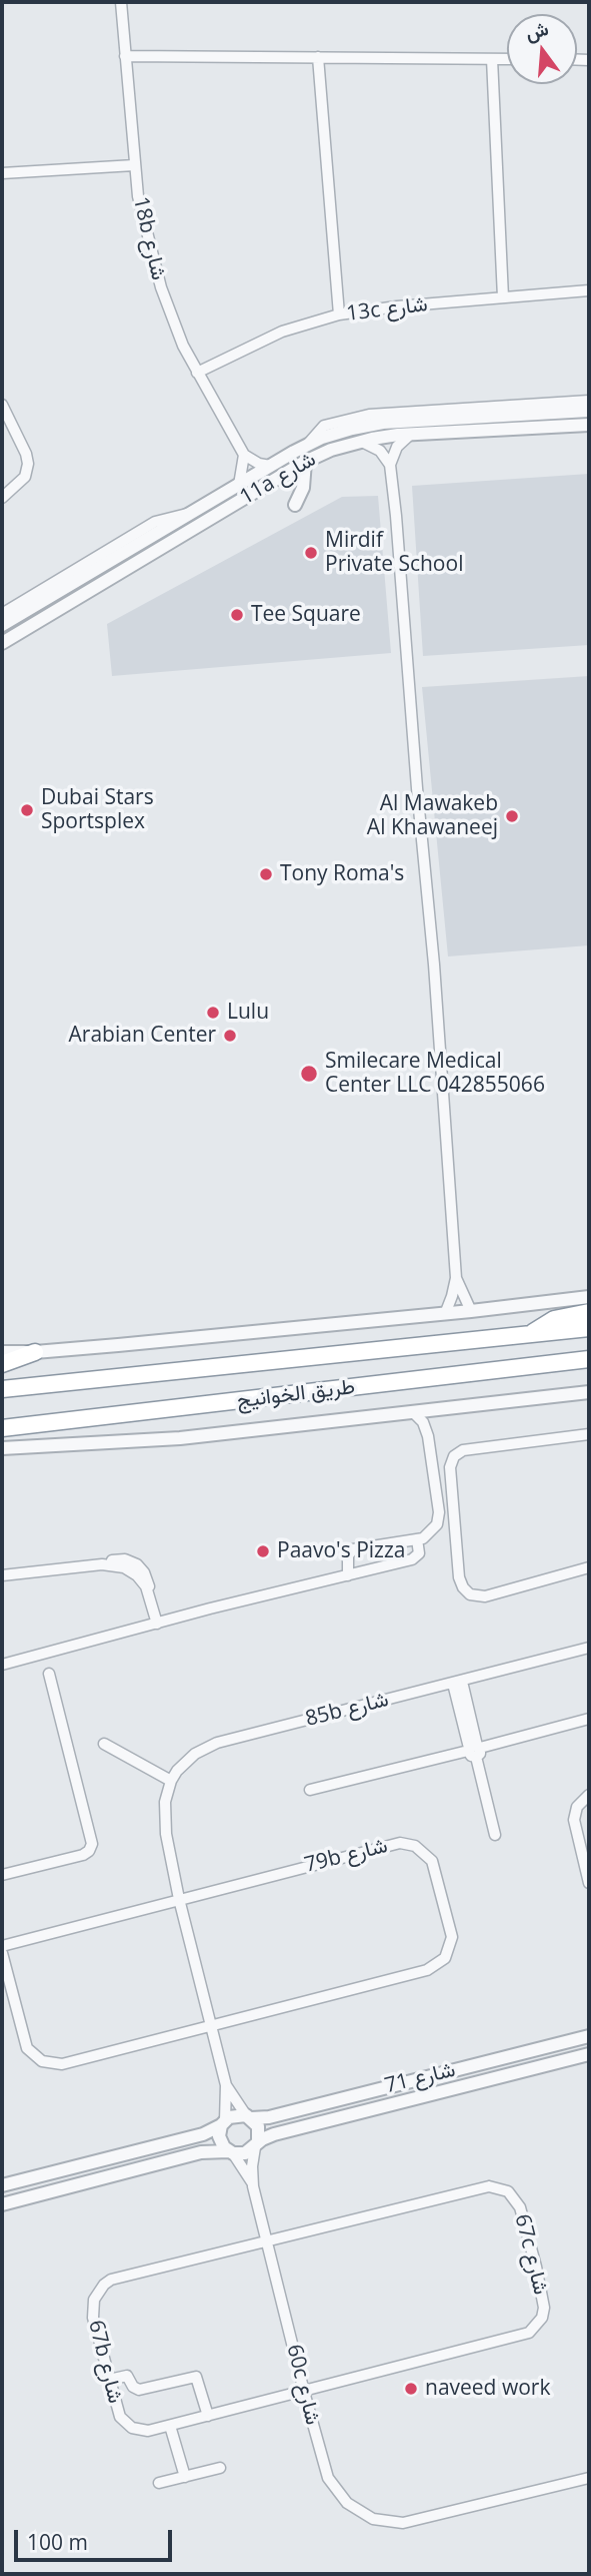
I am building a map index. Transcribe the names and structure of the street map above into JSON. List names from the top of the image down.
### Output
{
  "streets": {
    "highway": ["طريق الخوانيج"],
    "street": [
      "18b شارع",
      "13c شارع",
      "11a شارع",
      "85b شارع",
      "79b شارع",
      "شارع 71",
      "67c شارع",
      "67b شارع",
      "60c شارع"
    ]
  },
  "crossings": [
    ["18b شارع", "13c شارع"],
    ["شارع 71", "60c شارع"],
    ["67c شارع", "67b شارع"],
    ["67c شارع", "60c شارع"],
    ["67b شارع", "60c شارع"]
  ],
  "places": [
    "Mirdif Private School",
    "Tee Square",
    "Dubai Stars Sportsplex",
    "Al Mawakeb Al Khawaneej",
    "Tony Roma's",
    "Lulu",
    "Arabian Center",
    "Smilecare Medical Center LLC 042855066",
    "Paavo's Pizza",
    "naveed work"
  ],
  "scale_bar": "100 m",
  "north": "top"
}
